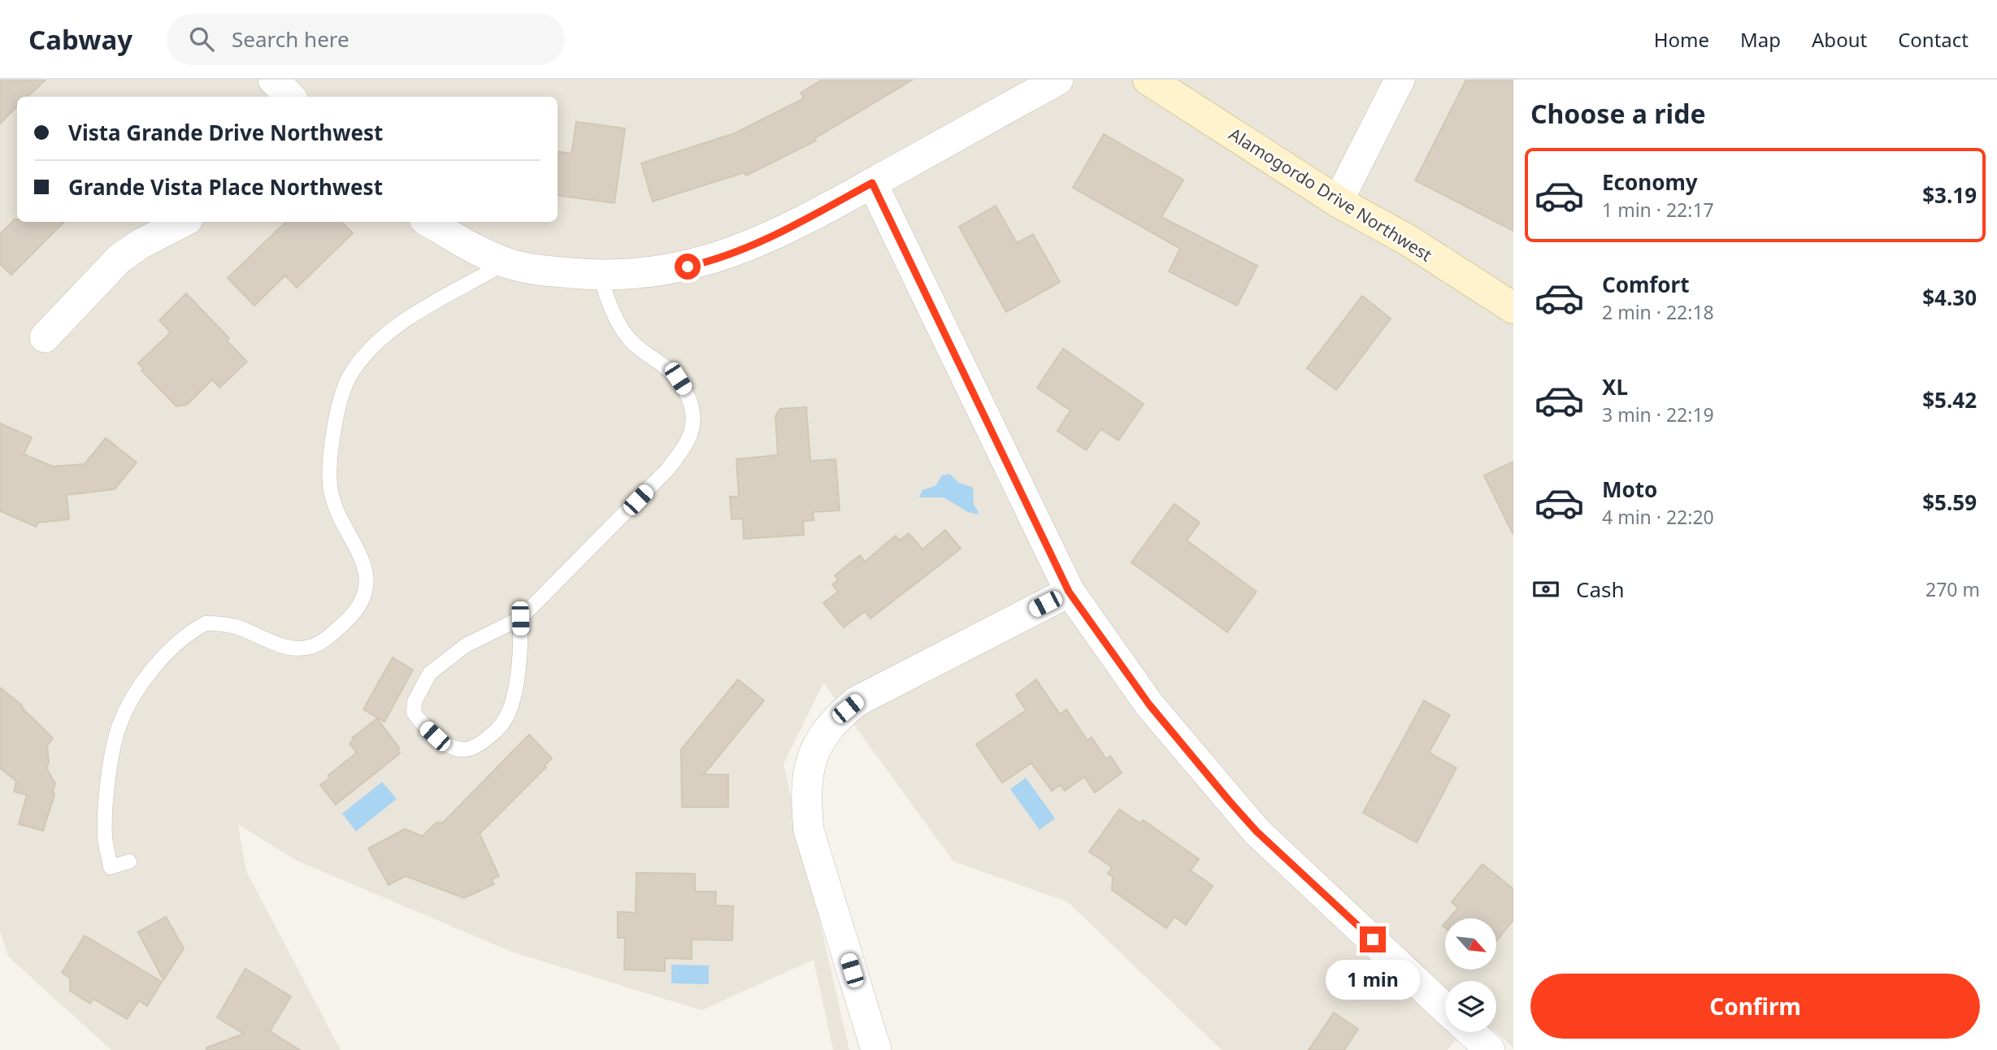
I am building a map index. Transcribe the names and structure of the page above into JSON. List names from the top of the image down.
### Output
{
  "streets": {
    "street": ["Alamogordo Drive Northwest"]
  },
  "north": "bottom right",
  "page": {
    "header": "Cabway",
    "search": "Search here",
    "nav": [
      "Home",
      "Map",
      "About",
      "Contact"
    ],
    "heading": "Choose a ride",
    "banner": ["Vista Grande Drive Northwest", "Grande Vista Place Northwest"],
    "list": [
      {
        "name": "Economy",
        "note": "1 min · 22:17",
        "value": "$3.19"
      },
      {
        "name": "Comfort",
        "note": "2 min · 22:18",
        "value": "$4.30"
      },
      {
        "name": "XL",
        "note": "3 min · 22:19",
        "value": "$5.42"
      },
      {
        "name": "Moto",
        "note": "4 min · 22:20",
        "value": "$5.59"
      }
    ],
    "pay": ["Cash", "270 m"],
    "bubble": "1 min",
    "buttons": "Confirm"
  }
}
